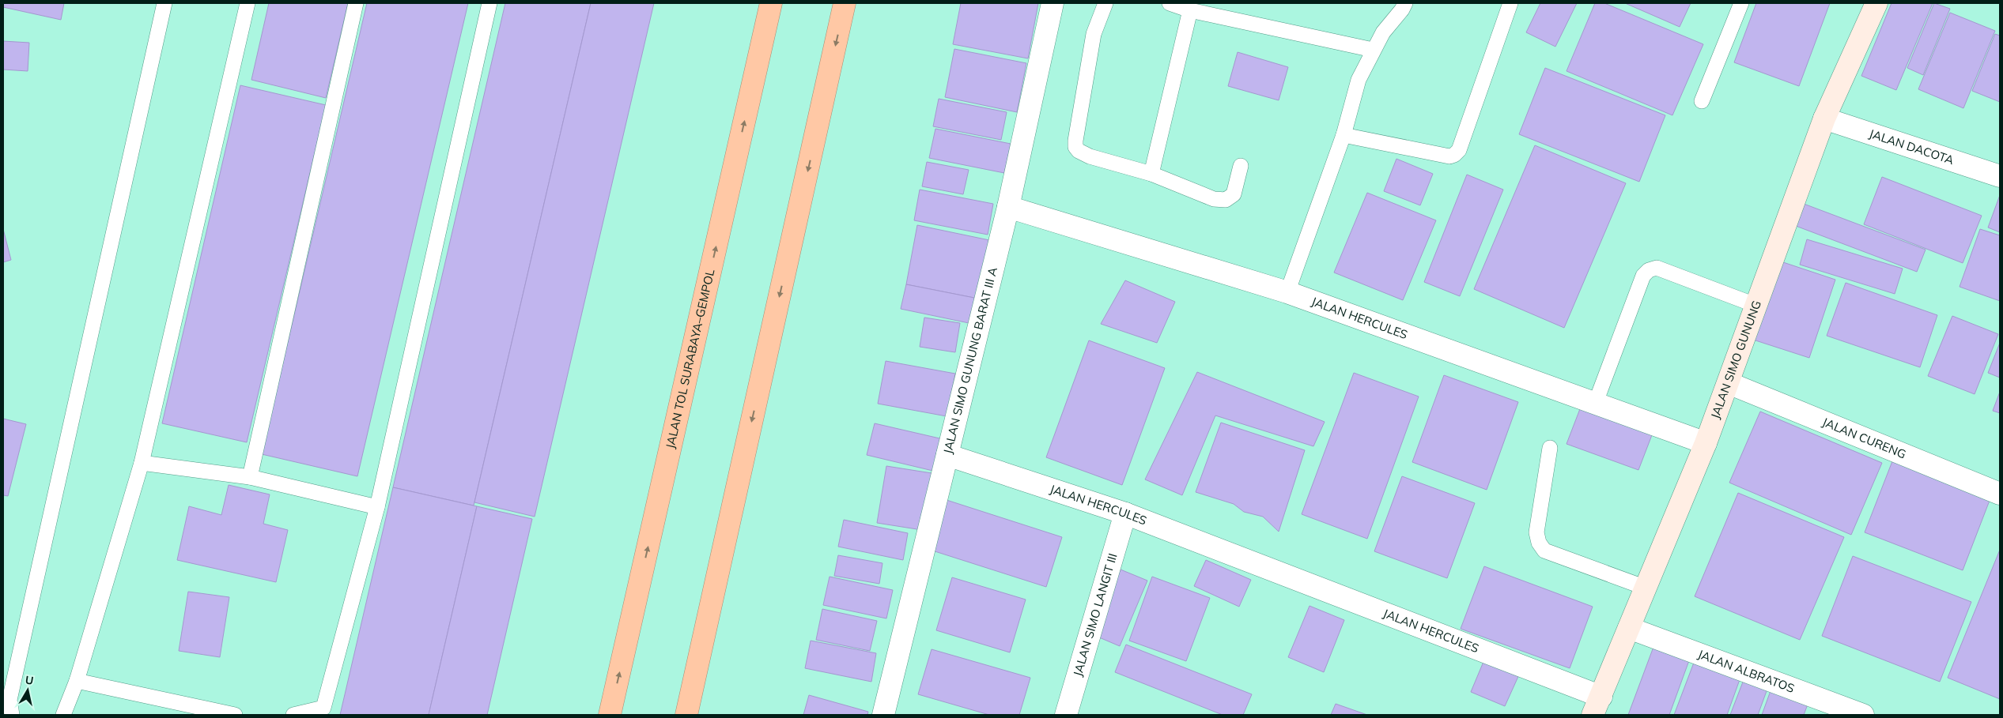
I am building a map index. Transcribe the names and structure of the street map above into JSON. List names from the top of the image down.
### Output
{
  "streets": {
    "highway": ["JALAN TOL SURABAYA–GEMPOL"],
    "main road": ["JALAN SIMO GUNUNG"],
    "street": [
      "JALAN DACOTA",
      "JALAN HERCULES",
      "JALAN SIMO GUNUNG BARAT III A",
      "JALAN CURENG",
      "JALAN SIMO LANGIT III",
      "JALAN ALBRATOS"
    ]
  },
  "crossings": [
    ["JALAN DACOTA", "JALAN SIMO GUNUNG"],
    ["JALAN HERCULES", "JALAN SIMO GUNUNG BARAT III A"],
    ["JALAN HERCULES", "JALAN SIMO GUNUNG"],
    ["JALAN HERCULES", "JALAN SIMO LANGIT III"],
    ["JALAN SIMO GUNUNG", "JALAN CURENG"],
    ["JALAN SIMO GUNUNG", "JALAN ALBRATOS"]
  ],
  "north": "top"
}
